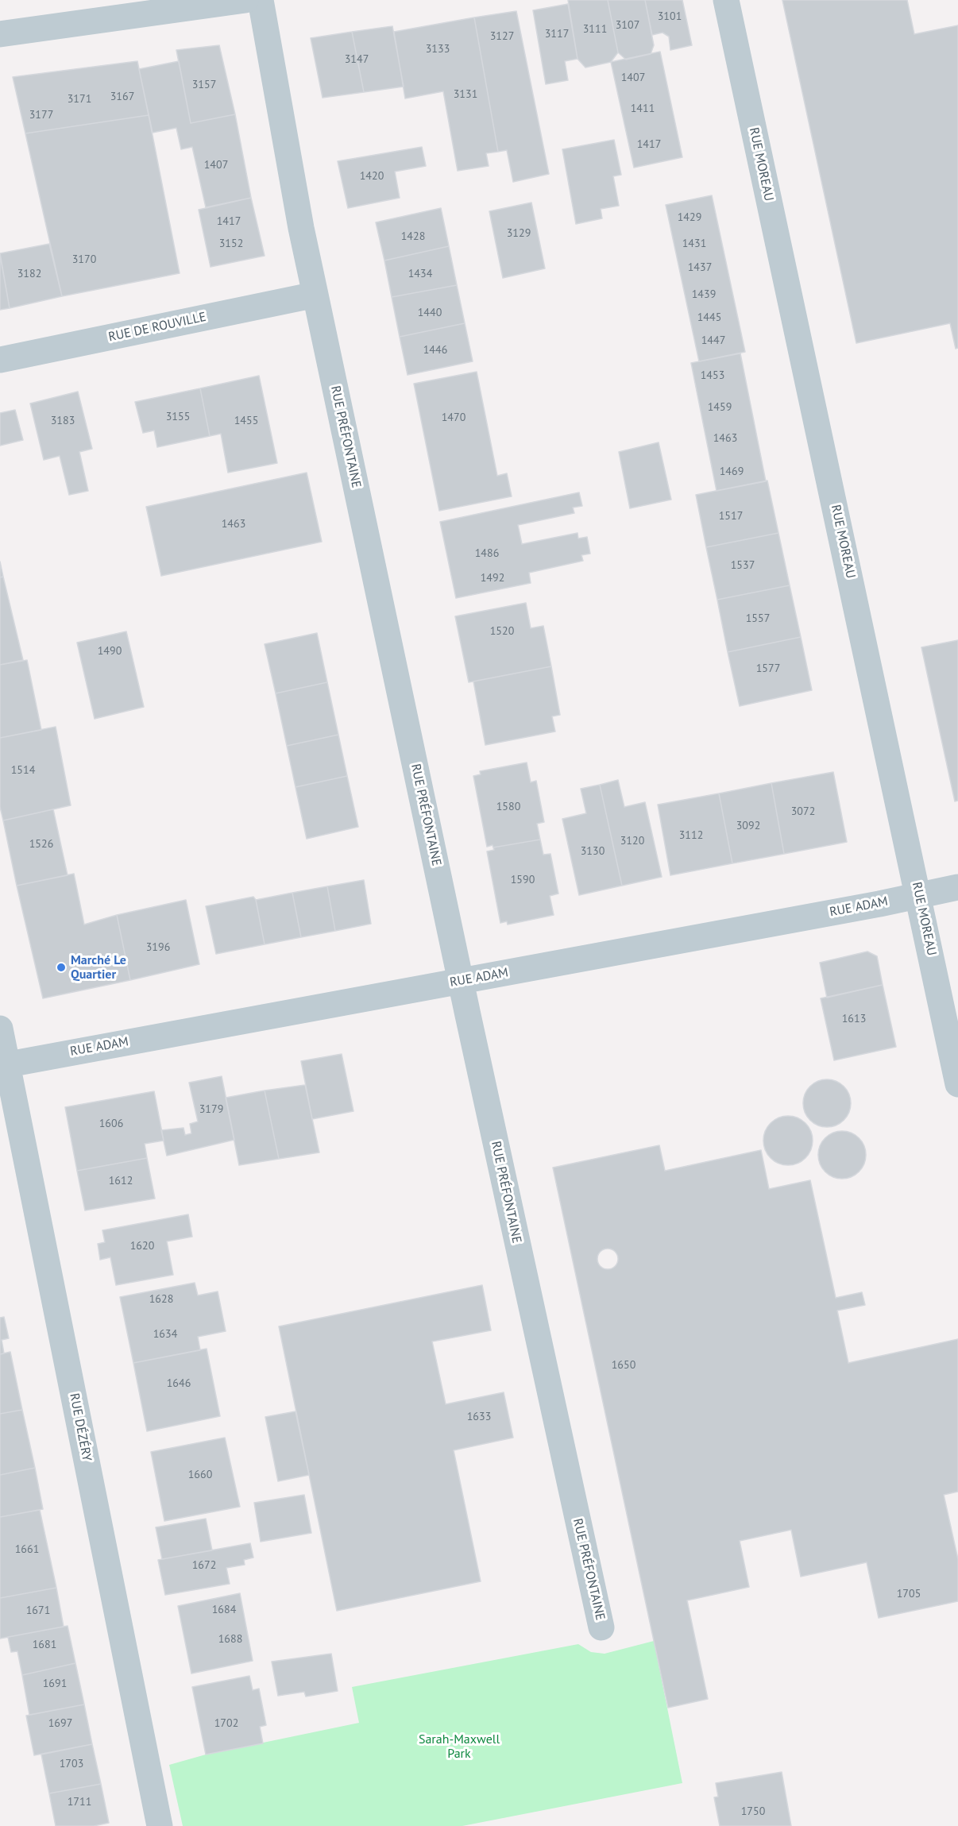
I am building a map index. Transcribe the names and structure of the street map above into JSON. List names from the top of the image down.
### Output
{
  "streets": {
    "street": [
      "RUE MOREAU",
      "RUE DE ROUVILLE",
      "RUE PRÉFONTAINE",
      "RUE ADAM",
      "RUE DÉZÉRY"
    ]
  },
  "crossings": [
    ["RUE MOREAU", "RUE ADAM"],
    ["RUE DE ROUVILLE", "RUE PRÉFONTAINE"],
    ["RUE PRÉFONTAINE", "RUE ADAM"],
    ["RUE ADAM", "RUE DÉZÉRY"]
  ],
  "parks": ["Sarah-Maxwell Park"],
  "places": ["Marché Le Quartier"],
  "house_numbers": [
    "3101",
    "3107",
    "3111",
    "3117",
    "3127",
    "3133",
    "3147",
    "1407",
    "3157",
    "3131",
    "3167",
    "3171",
    "1411",
    "3177",
    "1417",
    "1407",
    "1420",
    "1429",
    "1417",
    "3129",
    "1428",
    "3152",
    "1431",
    "3170",
    "1437",
    "3182",
    "1434",
    "1439",
    "1440",
    "1445",
    "1447",
    "1446",
    "1453",
    "1459",
    "3155",
    "1470",
    "3183",
    "1455",
    "1463",
    "1469",
    "1517",
    "1463",
    "1486",
    "1537",
    "1492",
    "1557",
    "1520",
    "1490",
    "1577",
    "1514",
    "1580",
    "3072",
    "3092",
    "3112",
    "3120",
    "1526",
    "3130",
    "1590",
    "3196",
    "1613",
    "3179",
    "1606",
    "1612",
    "1620",
    "1628",
    "1634",
    "1650",
    "1646",
    "1633",
    "1660",
    "1661",
    "1672",
    "1705",
    "1684",
    "1671",
    "1688",
    "1681",
    "1691",
    "1697",
    "1702",
    "1703",
    "1711",
    "1750"
  ]
}
